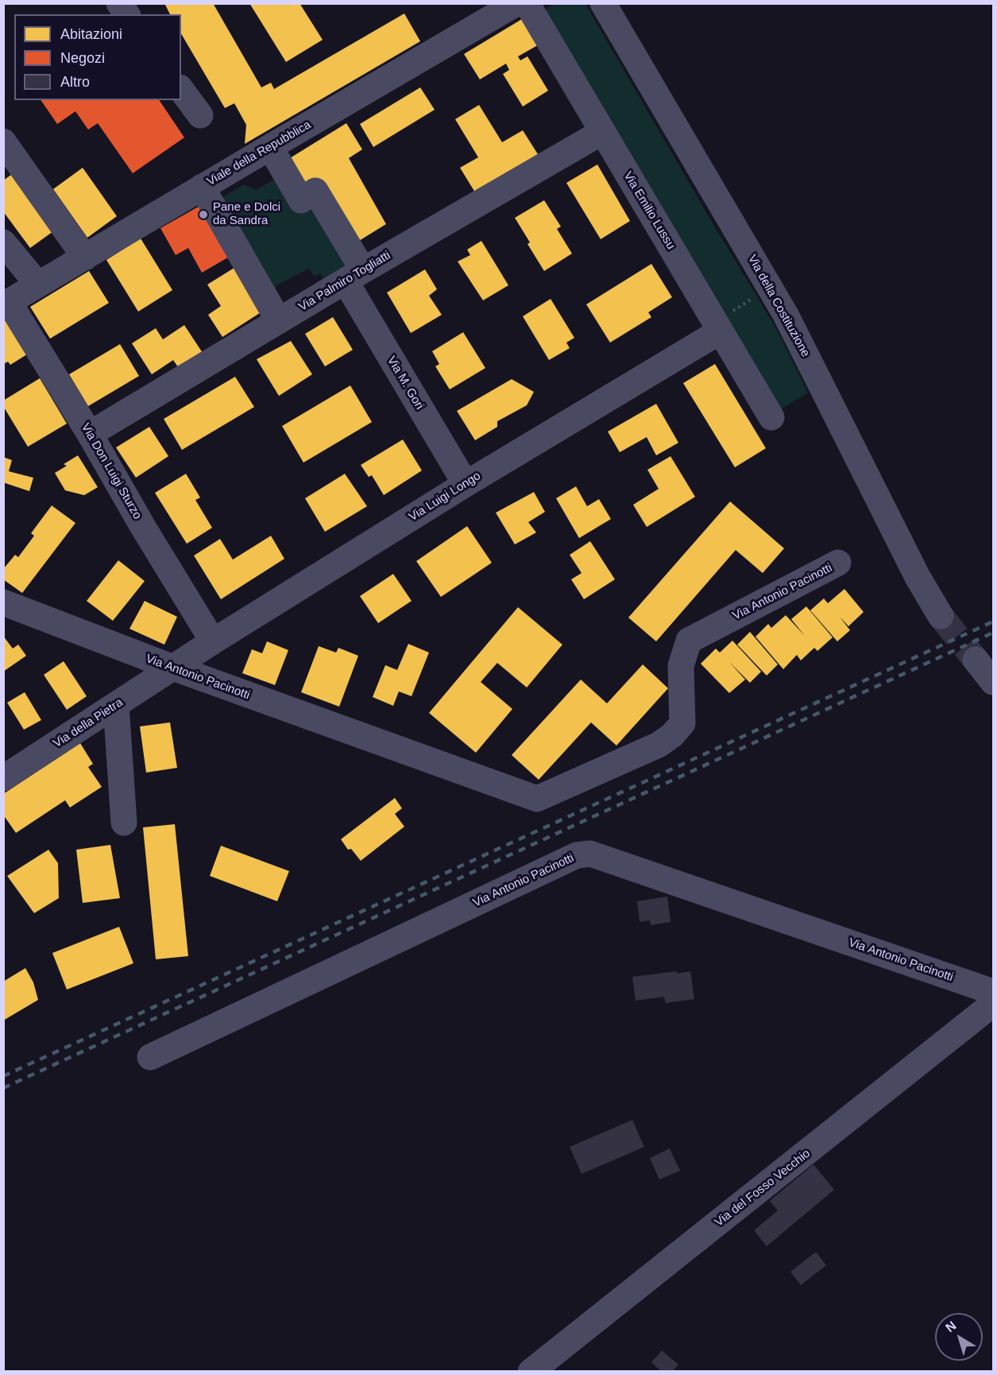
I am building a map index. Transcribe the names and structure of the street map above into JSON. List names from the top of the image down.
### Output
{
  "streets": {
    "street": [
      "Viale della Repubblica",
      "Via Emilio Lussu",
      "Via Palmiro Togliatti",
      "Via della Costituzione",
      "Via M. Gori",
      "Via Don Luigi Sturzo",
      "Via Luigi Longo",
      "Via Antonio Pacinotti",
      "Via della Pietra",
      "Via del Fosso Vecchio"
    ]
  },
  "crossings": [
    ["Viale della Repubblica", "Via M. Gori"],
    ["Viale della Repubblica", "Via Don Luigi Sturzo"],
    ["Via Emilio Lussu", "Via Palmiro Togliatti"],
    ["Via Emilio Lussu", "Via Luigi Longo"],
    ["Via Palmiro Togliatti", "Via M. Gori"],
    ["Via Palmiro Togliatti", "Via Don Luigi Sturzo"],
    ["Via M. Gori", "Via Luigi Longo"],
    ["Via Don Luigi Sturzo", "Via Luigi Longo"],
    ["Via Luigi Longo", "Via Antonio Pacinotti"],
    ["Via Luigi Longo", "Via della Pietra"],
    ["Via Antonio Pacinotti", "Via della Pietra"]
  ],
  "places": ["Pane e Dolci da Sandra"],
  "legend": ["Abitazioni", "Negozi", "Altro"],
  "north": "top left"
}
